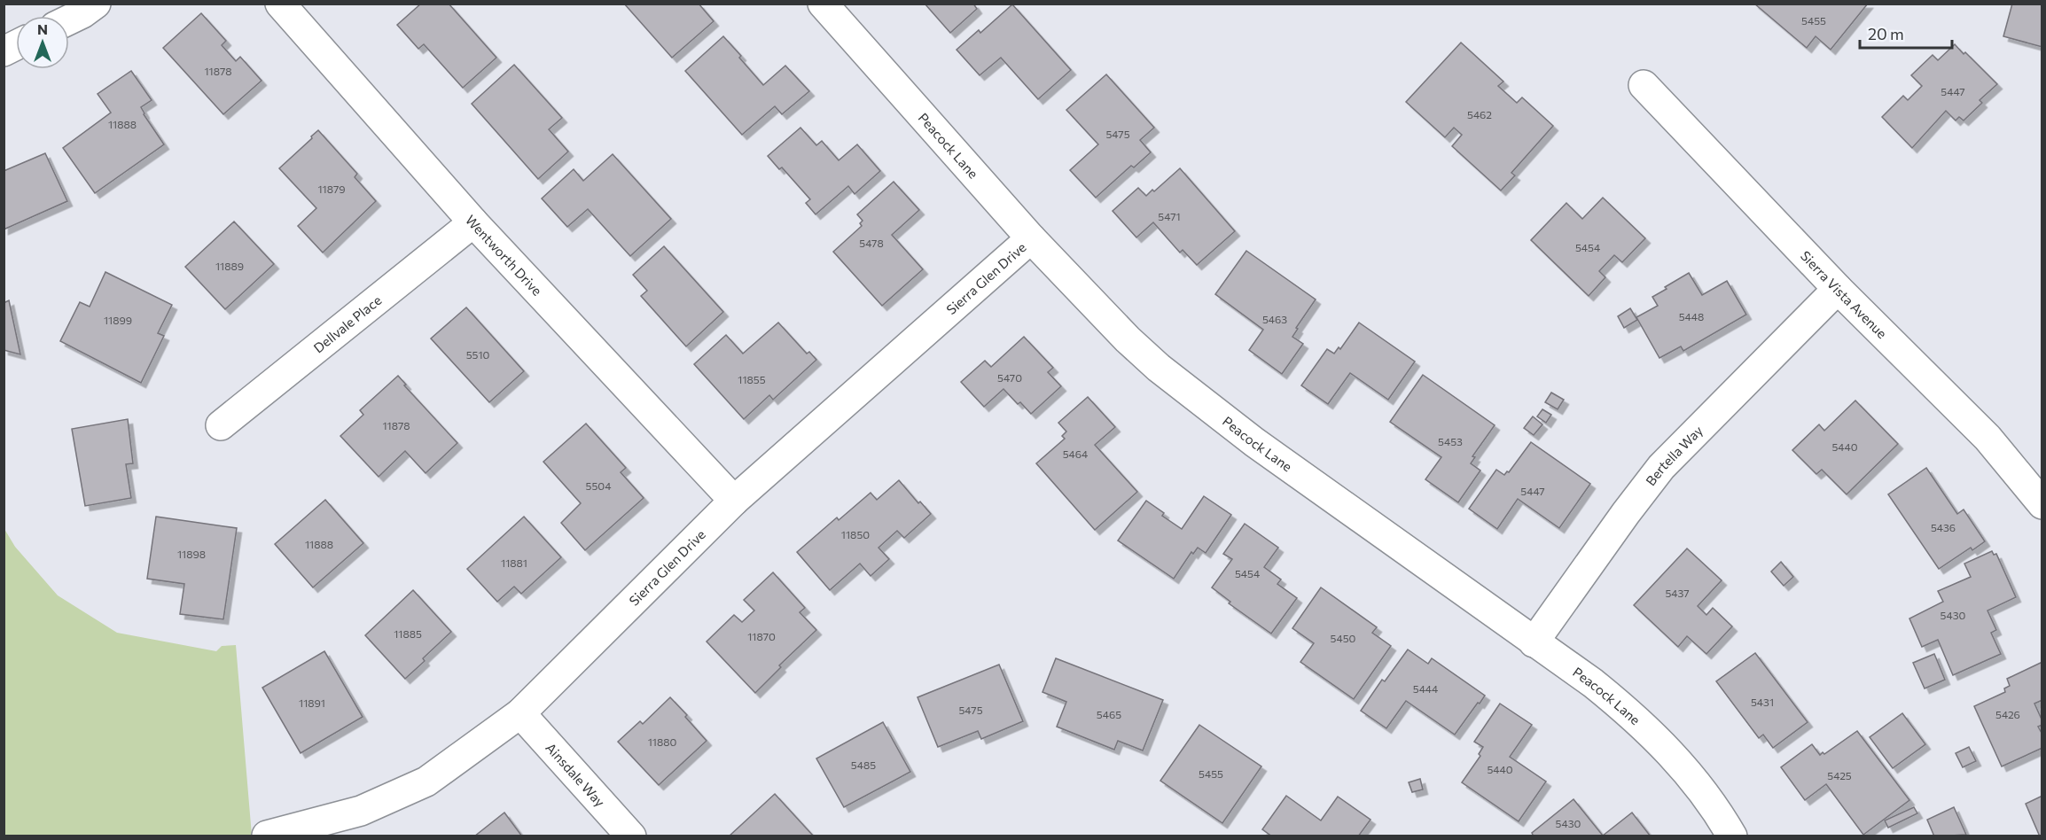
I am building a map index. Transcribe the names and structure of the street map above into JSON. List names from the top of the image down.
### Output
{
  "streets": {
    "street": [
      "Peacock Lane",
      "Wentworth Drive",
      "Sierra Glen Drive",
      "Sierra Vista Avenue",
      "Dellvale Place",
      "Bertella Way",
      "Ainsdale Way"
    ]
  },
  "crossings": [
    ["Peacock Lane", "Sierra Glen Drive"],
    ["Peacock Lane", "Bertella Way"],
    ["Wentworth Drive", "Sierra Glen Drive"],
    ["Wentworth Drive", "Dellvale Place"],
    ["Sierra Glen Drive", "Ainsdale Way"],
    ["Sierra Vista Avenue", "Bertella Way"]
  ],
  "house_numbers": [
    "5455",
    "11878",
    "5447",
    "5462",
    "11888",
    "5475",
    "11879",
    "5471",
    "5478",
    "5454",
    "11889",
    "5448",
    "5463",
    "11899",
    "5510",
    "5470",
    "11855",
    "11878",
    "5453",
    "5440",
    "5464",
    "5504",
    "5447",
    "5436",
    "11850",
    "11888",
    "11898",
    "11881",
    "5454",
    "5437",
    "5430",
    "11885",
    "11870",
    "5450",
    "5444",
    "5431",
    "11891",
    "5475",
    "5465",
    "5426",
    "11880",
    "5485",
    "5440",
    "5455",
    "5425",
    "5430"
  ],
  "scale_bar": "20 m",
  "north": "top"
}
